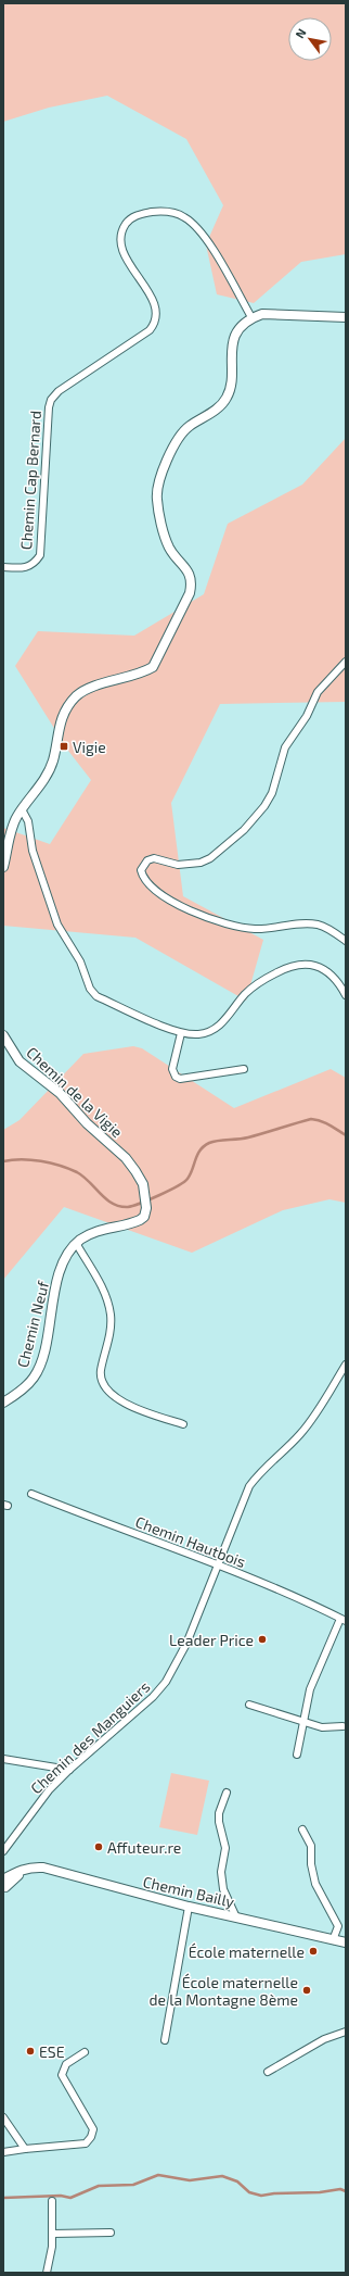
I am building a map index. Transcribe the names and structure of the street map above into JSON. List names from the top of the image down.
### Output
{
  "streets": {
    "street": [
      "Chemin Cap Bernard",
      "Chemin de la Vigie",
      "Chemin Neuf",
      "Chemin Hautbois",
      "Chemin des Manguiers",
      "Chemin Bailly"
    ]
  },
  "crossings": [
    ["Chemin de la Vigie", "Chemin Neuf"],
    ["Chemin Hautbois", "Chemin des Manguiers"]
  ],
  "places": {
    "transit": ["Vigie"],
    "other": [
      "Leader Price",
      "Affuteur.re",
      "École maternelle",
      "École maternelle de la Montagne 8ème",
      "ESE"
    ]
  },
  "north": "top left"
}
